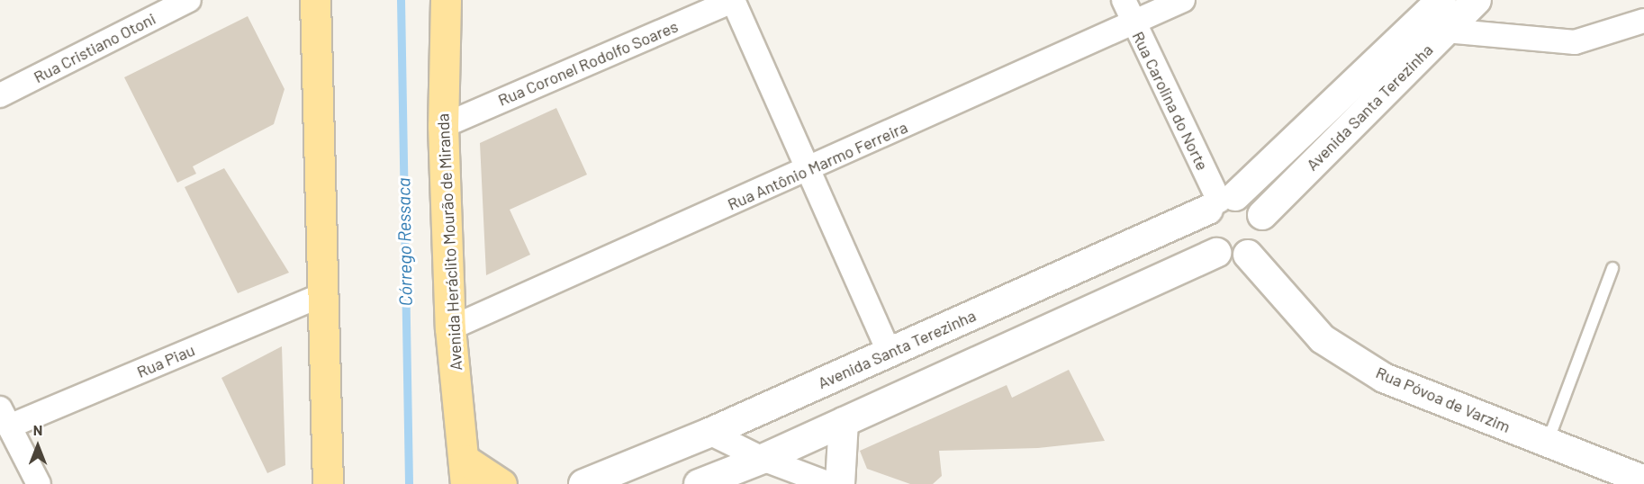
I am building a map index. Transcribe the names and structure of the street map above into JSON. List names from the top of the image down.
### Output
{
  "streets": {
    "main road": ["Avenida Heráclito Mourão de Miranda"],
    "street": [
      "Rua Cristiano Otoni",
      "Rua Coronel Rodolfo Soares",
      "Rua Carolina do Norte",
      "Avenida Santa Terezinha",
      "Rua Antônio Marmo Ferreira",
      "Rua Piau",
      "Rua Póvoa de Varzim"
    ]
  },
  "crossings": [
    ["Rua Coronel Rodolfo Soares", "Avenida Heráclito Mourão de Miranda"],
    ["Rua Carolina do Norte", "Avenida Santa Terezinha"],
    ["Rua Carolina do Norte", "Rua Antônio Marmo Ferreira"],
    ["Rua Carolina do Norte", "Rua Póvoa de Varzim"],
    ["Avenida Santa Terezinha", "Rua Póvoa de Varzim"],
    ["Rua Antônio Marmo Ferreira", "Avenida Heráclito Mourão de Miranda"]
  ],
  "water": ["Córrego Ressaca"],
  "north": "top"
}
